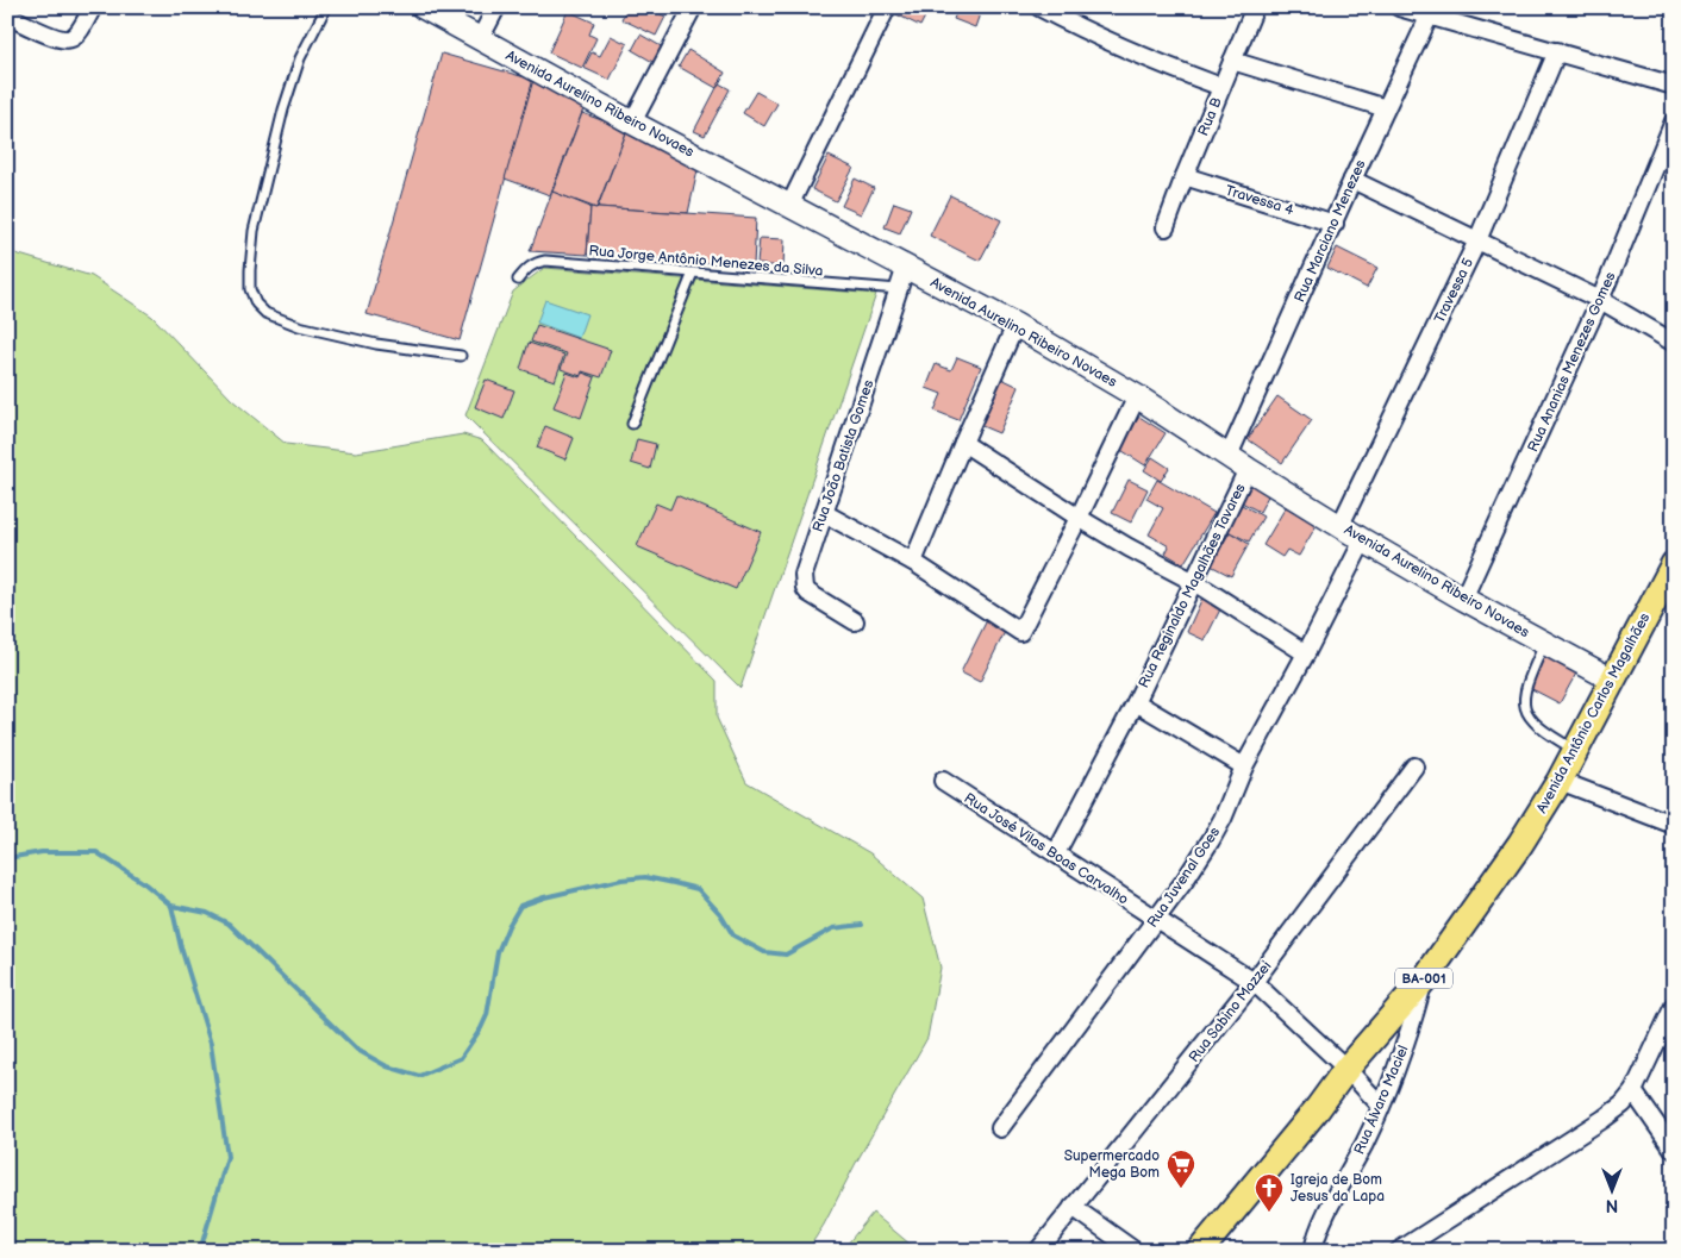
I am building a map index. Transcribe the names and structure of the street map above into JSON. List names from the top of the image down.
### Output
{
  "streets": {
    "main road": ["Avenida Antônio Carlos Magalhães", "BA-001"],
    "street": [
      "Avenida Aurelino Ribeiro Novaes",
      "Rua B",
      "Travessa 4",
      "Rua Marciano Menezes",
      "Travessa 5",
      "Rua Ananias Menezes Gomes",
      "Rua João Batista Gomes",
      "Rua Reginaldo Magalhães Tavares",
      "Rua José Vilas Boas Carvalho",
      "Rua Juvenal Goes",
      "Rua Sabino Mazzei",
      "Rua Álvaro Maciel"
    ],
    "lane": ["Rua Jorge Antônio Menezes da Silva"]
  },
  "crossings": [
    ["Avenida Aurelino Ribeiro Novaes", "Rua Marciano Menezes"],
    ["Avenida Aurelino Ribeiro Novaes", "Travessa 5"],
    ["Avenida Aurelino Ribeiro Novaes", "Rua Ananias Menezes Gomes"],
    ["Avenida Aurelino Ribeiro Novaes", "Rua João Batista Gomes"],
    ["Avenida Aurelino Ribeiro Novaes", "Rua Reginaldo Magalhães Tavares"],
    ["Avenida Aurelino Ribeiro Novaes", "Avenida Antônio Carlos Magalhães"],
    ["Avenida Aurelino Ribeiro Novaes", "Rua Juvenal Goes"],
    ["Rua B", "Travessa 4"],
    ["Travessa 4", "Rua Marciano Menezes"],
    ["Rua Jorge Antônio Menezes da Silva", "Rua João Batista Gomes"],
    ["Rua Reginaldo Magalhães Tavares", "Rua José Vilas Boas Carvalho"],
    ["Avenida Antônio Carlos Magalhães", "Rua José Vilas Boas Carvalho"],
    ["Avenida Antônio Carlos Magalhães", "Rua Álvaro Maciel"],
    ["Rua José Vilas Boas Carvalho", "Rua Juvenal Goes"],
    ["Rua José Vilas Boas Carvalho", "Rua Sabino Mazzei"],
    ["Rua José Vilas Boas Carvalho", "Rua Álvaro Maciel"]
  ],
  "places": {
    "supermarket": ["Supermercado Mega Bom"],
    "church": ["Igreja de Bom Jesus da Lapa"]
  },
  "north": "bottom"
}
